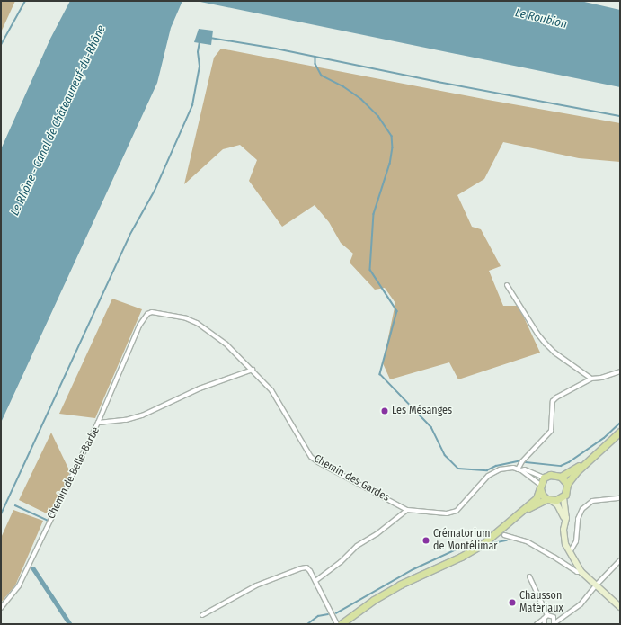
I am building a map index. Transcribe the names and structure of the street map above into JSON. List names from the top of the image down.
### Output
{
  "streets": {
    "street": ["Chemin de Belle-Barbe", "Chemin des Gardes"]
  },
  "crossings": [
    ["Chemin de Belle-Barbe", "Chemin des Gardes"]
  ],
  "water": ["Le Roubion", "Le Rhône - Canal de Châteauneuf-du-Rhône"],
  "places": ["Les Mésanges", "Crématorium de Montélimar", "Chausson Matériaux"]
}
